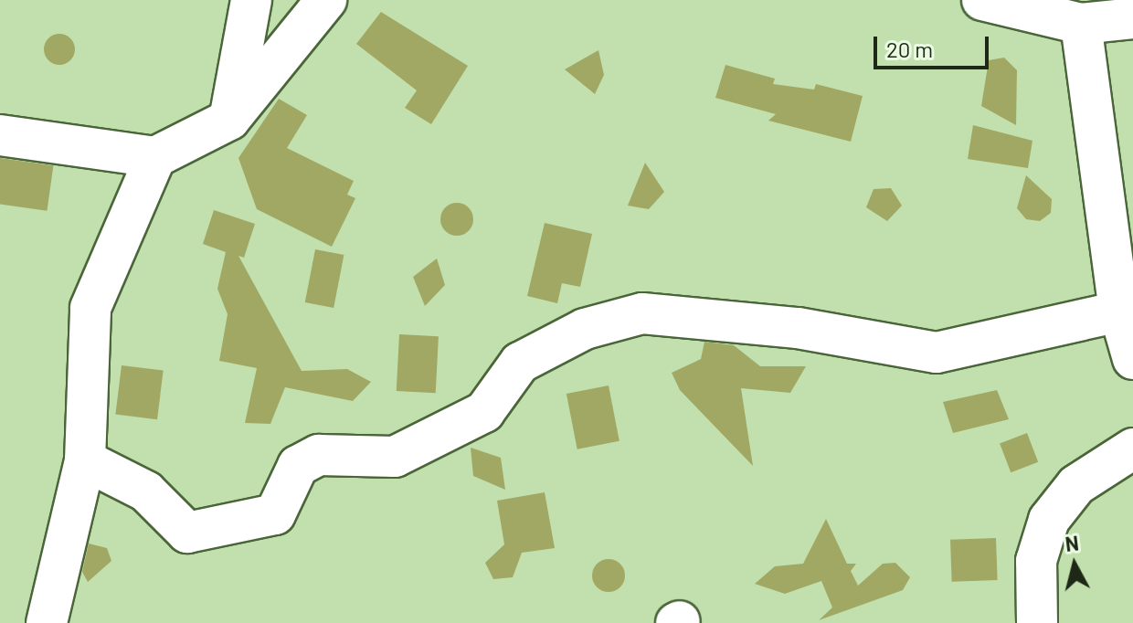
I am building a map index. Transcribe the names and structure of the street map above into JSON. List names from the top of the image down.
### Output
{
  "scale_bar": "20 m",
  "north": "top"
}
